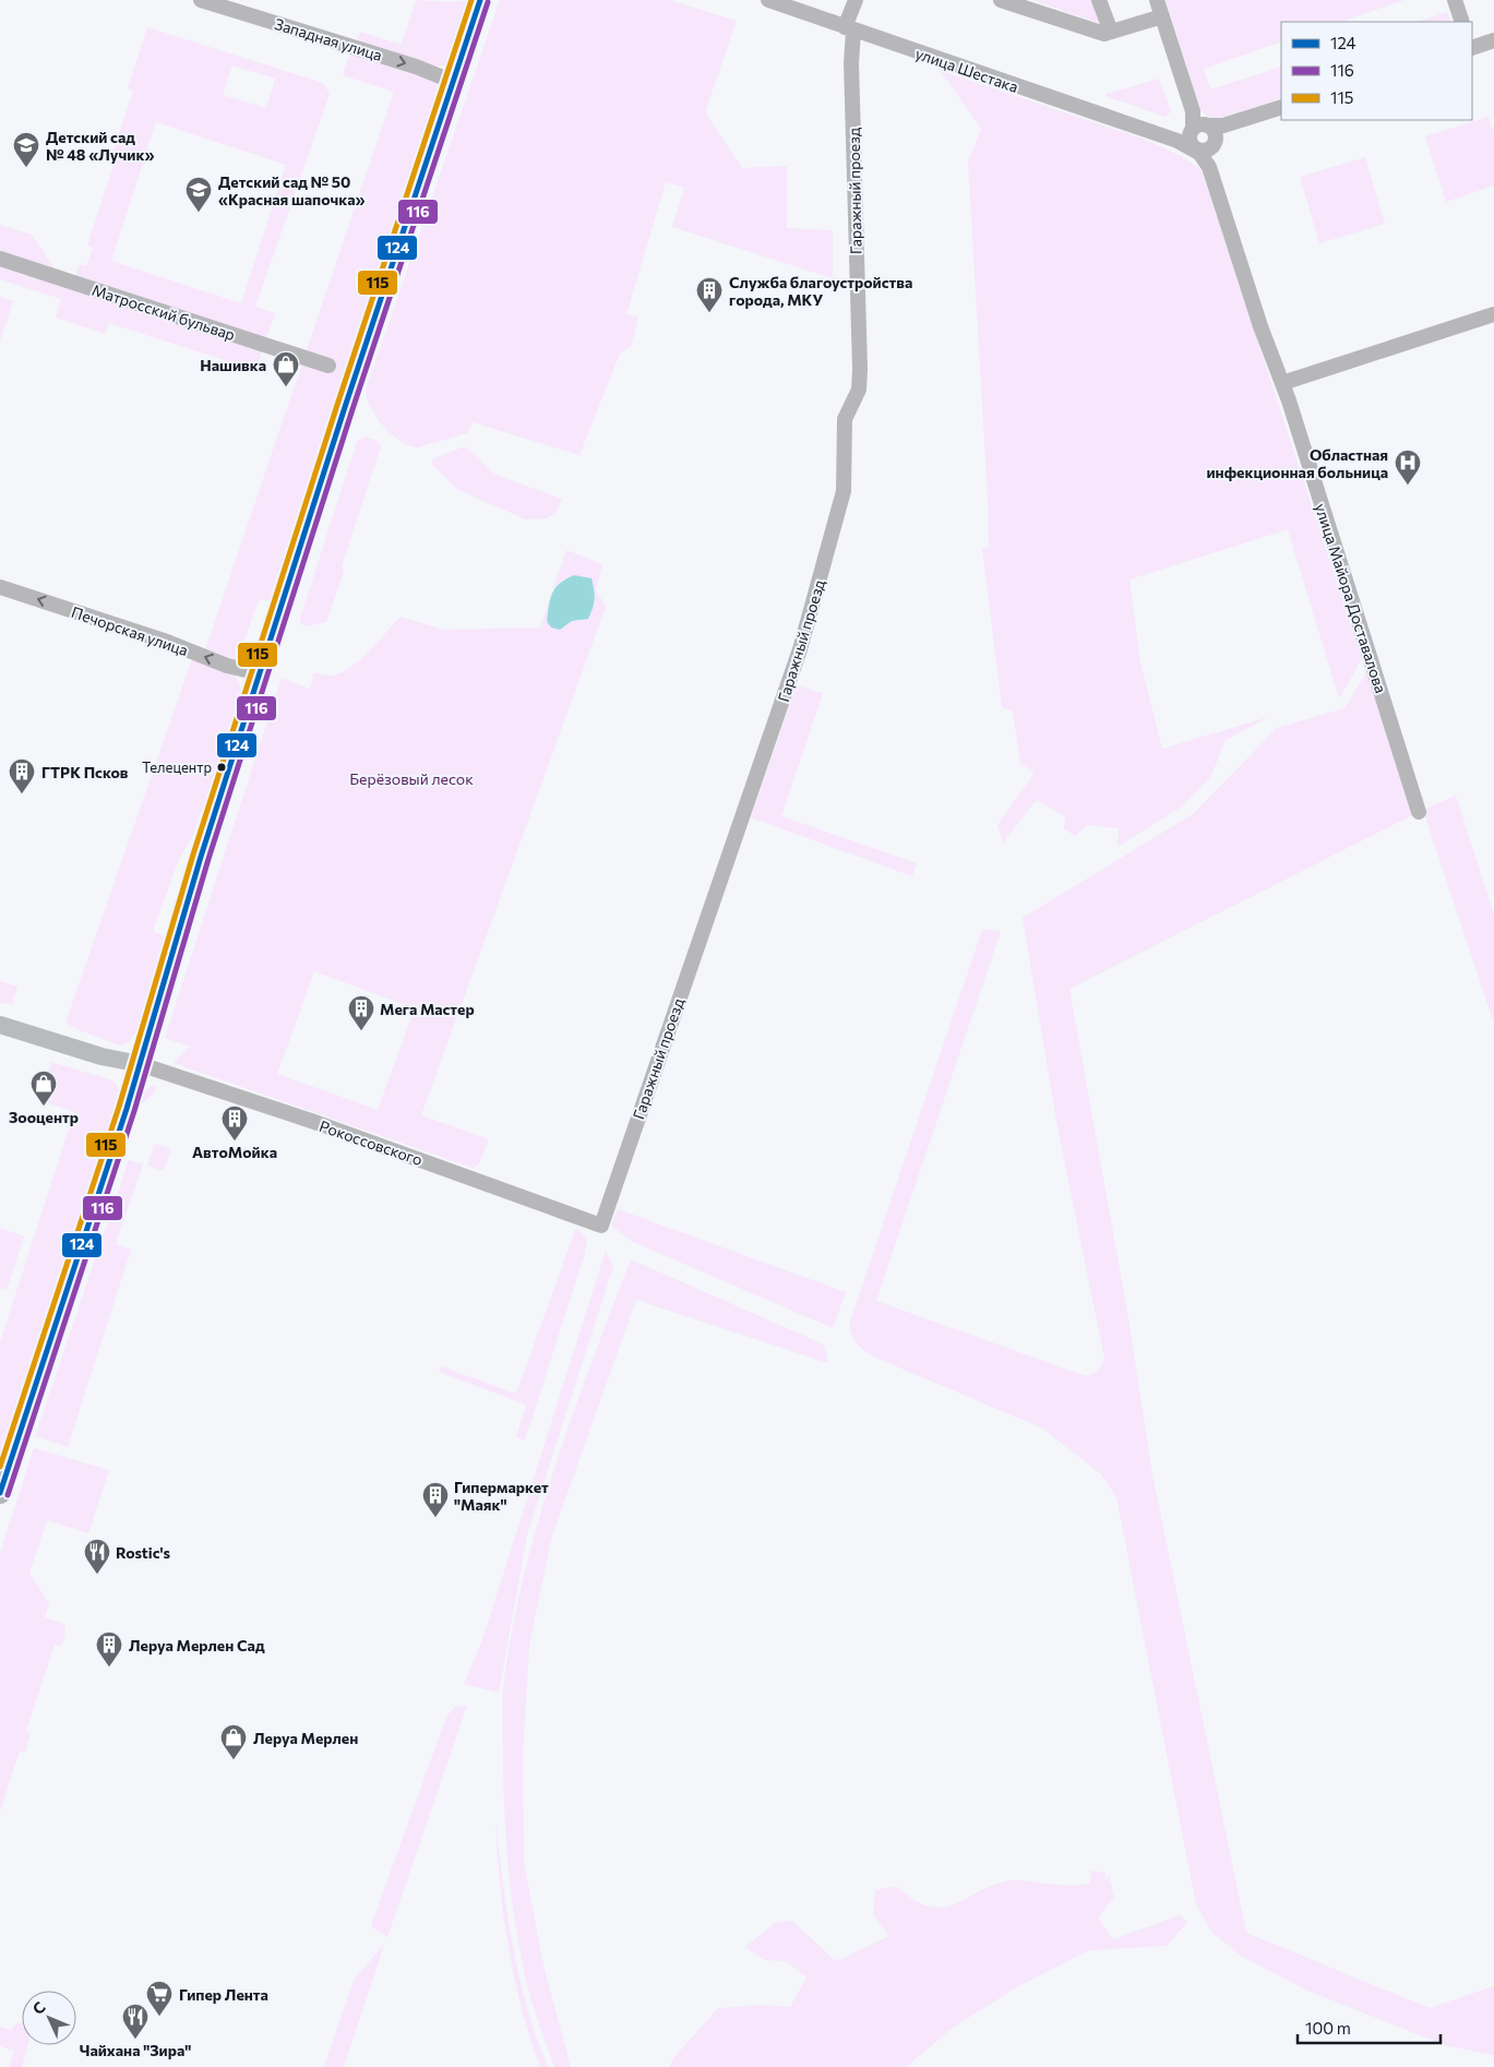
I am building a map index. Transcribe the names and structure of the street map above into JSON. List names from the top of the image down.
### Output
{
  "streets": {
    "street": [
      "Западная улица",
      "улица Шестака",
      "Гаражный проезд",
      "Матросский бульвар",
      "улица Майора Доставалова",
      "Печорская улица",
      "Рокоссовского"
    ]
  },
  "crossings": [
    ["улица Шестака", "Гаражный проезд"],
    ["улица Шестака", "улица Майора Доставалова"],
    ["Гаражный проезд", "Рокоссовского"]
  ],
  "one_way": ["Западная улица", "Печорская улица"],
  "parks": ["Берёзовый лесок"],
  "places": {
    "school or university": ["Детский сад № 48 «Лучик»", "Детский сад № 50 «Красная шапочка»"],
    "building": [
      "Служба благоустройства города, МКУ",
      "ГТРК Псков",
      "Мега Мастер",
      "АвтоМойка",
      "Гипермаркет \"Маяк\"",
      "Леруа Мерлен Сад"
    ],
    "shop": ["Нашивка", "Зооцентр", "Леруа Мерлен"],
    "hospital": ["Областная инфекционная больница"],
    "other": ["Телецентр"],
    "restaurant": ["Rostic's", "Чайхана \"Зира\""],
    "supermarket": ["Гипер Лента"]
  },
  "lines": ["transit line 124", "transit line 115", "transit line 116"],
  "legend": ["124", "116", "115"],
  "scale_bar": "100 m",
  "north": "top left"
}
